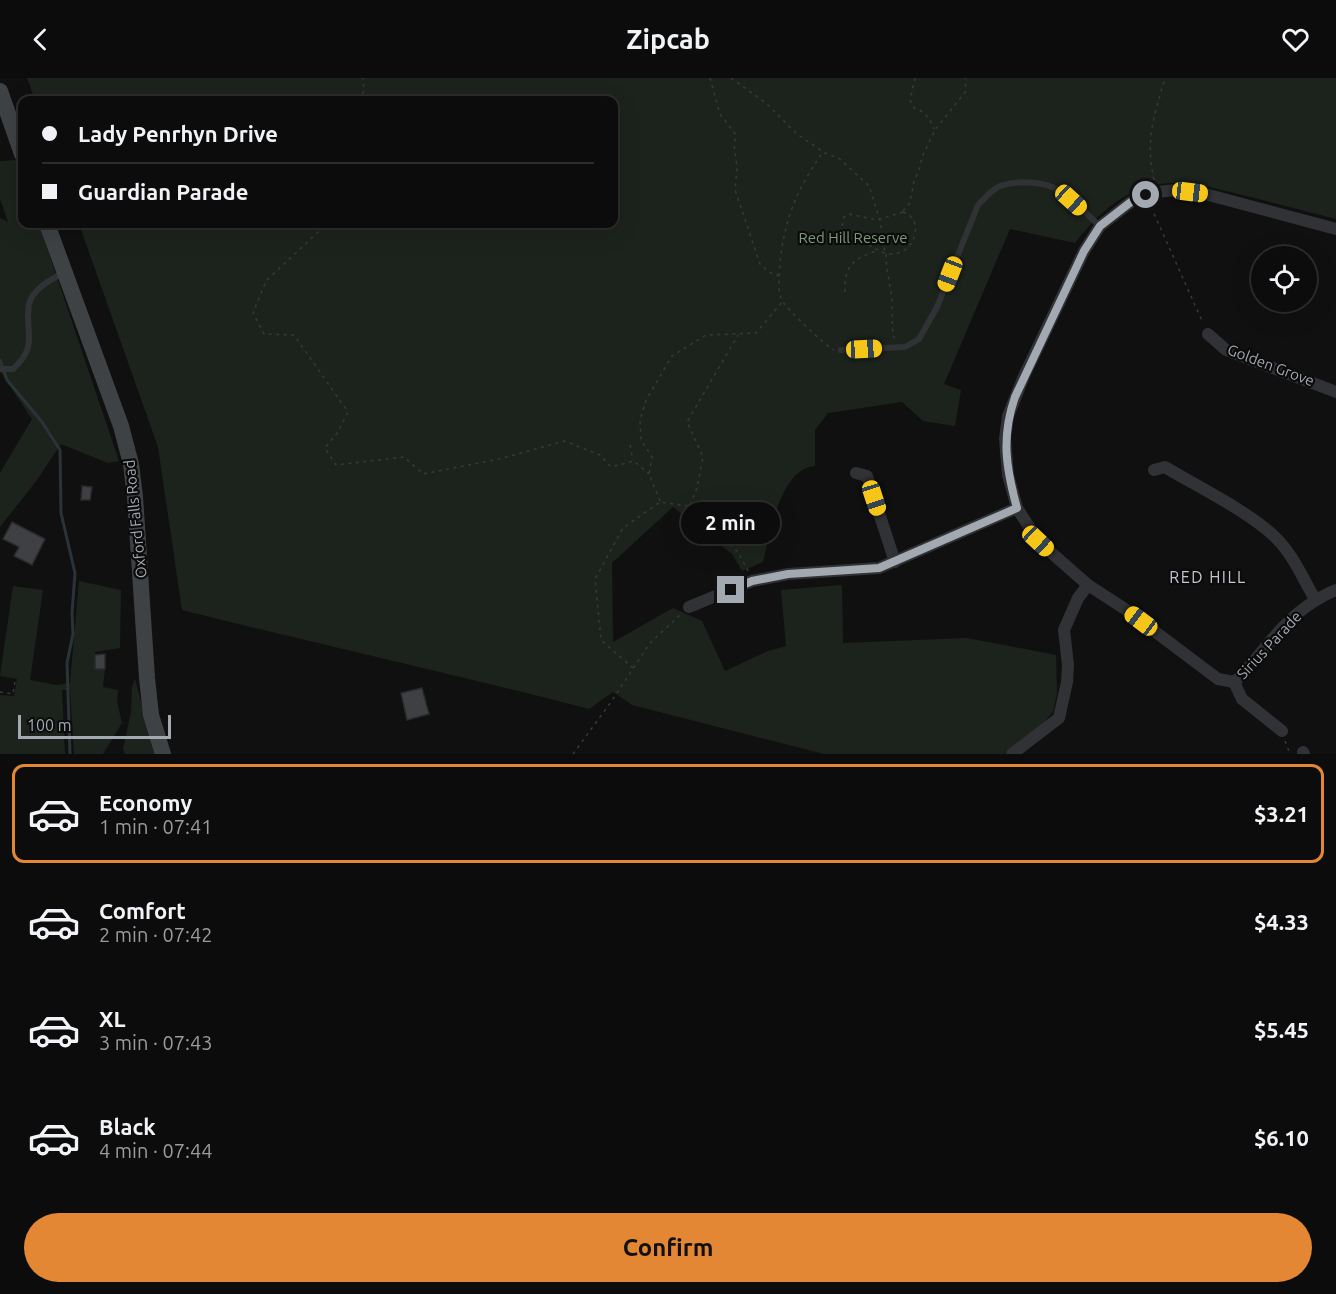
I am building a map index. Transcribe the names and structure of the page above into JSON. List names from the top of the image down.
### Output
{
  "streets": {
    "street": ["Golden Grove", "Oxford Falls Road", "Sirius Parade"]
  },
  "districts": ["RED HILL"],
  "parks": ["Red Hill Reserve"],
  "scale_bar": "100 m",
  "page": {
    "header": "Zipcab",
    "banner": ["Lady Penrhyn Drive", "Guardian Parade"],
    "bubble": "2 min",
    "scale": "100 m",
    "list": [
      {
        "name": "Economy",
        "note": "1 min · 07:41",
        "value": "$3.21"
      },
      {
        "name": "Comfort",
        "note": "2 min · 07:42",
        "value": "$4.33"
      },
      {
        "name": "XL",
        "note": "3 min · 07:43",
        "value": "$5.45"
      },
      {
        "name": "Black",
        "note": "4 min · 07:44",
        "value": "$6.10"
      }
    ],
    "buttons": "Confirm"
  }
}
